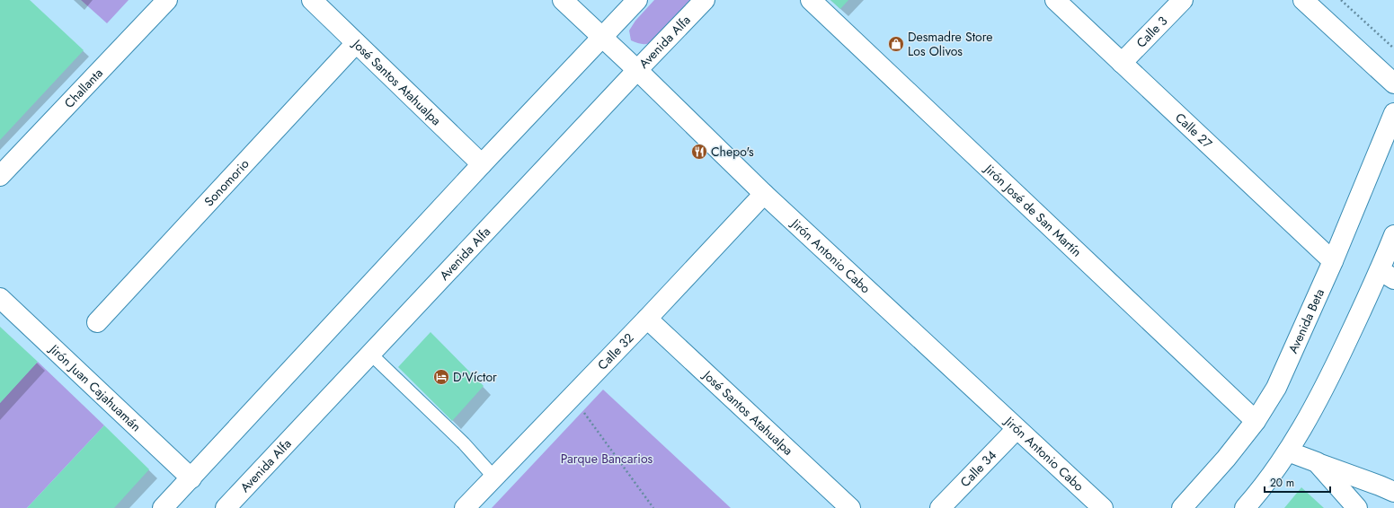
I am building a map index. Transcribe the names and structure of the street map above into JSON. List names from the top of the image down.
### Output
{
  "streets": {
    "street": [
      "Calle 3",
      "Avenida Alfa",
      "José Santos Atahualpa",
      "Challanta",
      "Calle 27",
      "Sonomorio",
      "Jirón José de San Martín",
      "Jirón Antonio Cabo",
      "Avenida Beta",
      "Calle 32",
      "Jirón Juan Cajahuamán",
      "Calle 34"
    ]
  },
  "crossings": [
    ["Calle 3", "Calle 27"],
    ["Avenida Alfa", "Jirón Antonio Cabo"],
    ["José Santos Atahualpa", "Sonomorio"],
    ["José Santos Atahualpa", "Calle 32"],
    ["Calle 27", "Avenida Beta"],
    ["Jirón José de San Martín", "Avenida Beta"],
    ["Jirón Antonio Cabo", "Calle 32"],
    ["Jirón Antonio Cabo", "Calle 34"]
  ],
  "parks": ["Parque Bancarios"],
  "places": {
    "shop": ["Desmadre Store Los Olivos"],
    "restaurant": ["Chepo's"],
    "hotel": ["D'Víctor"]
  },
  "scale_bar": "20 m"
}
